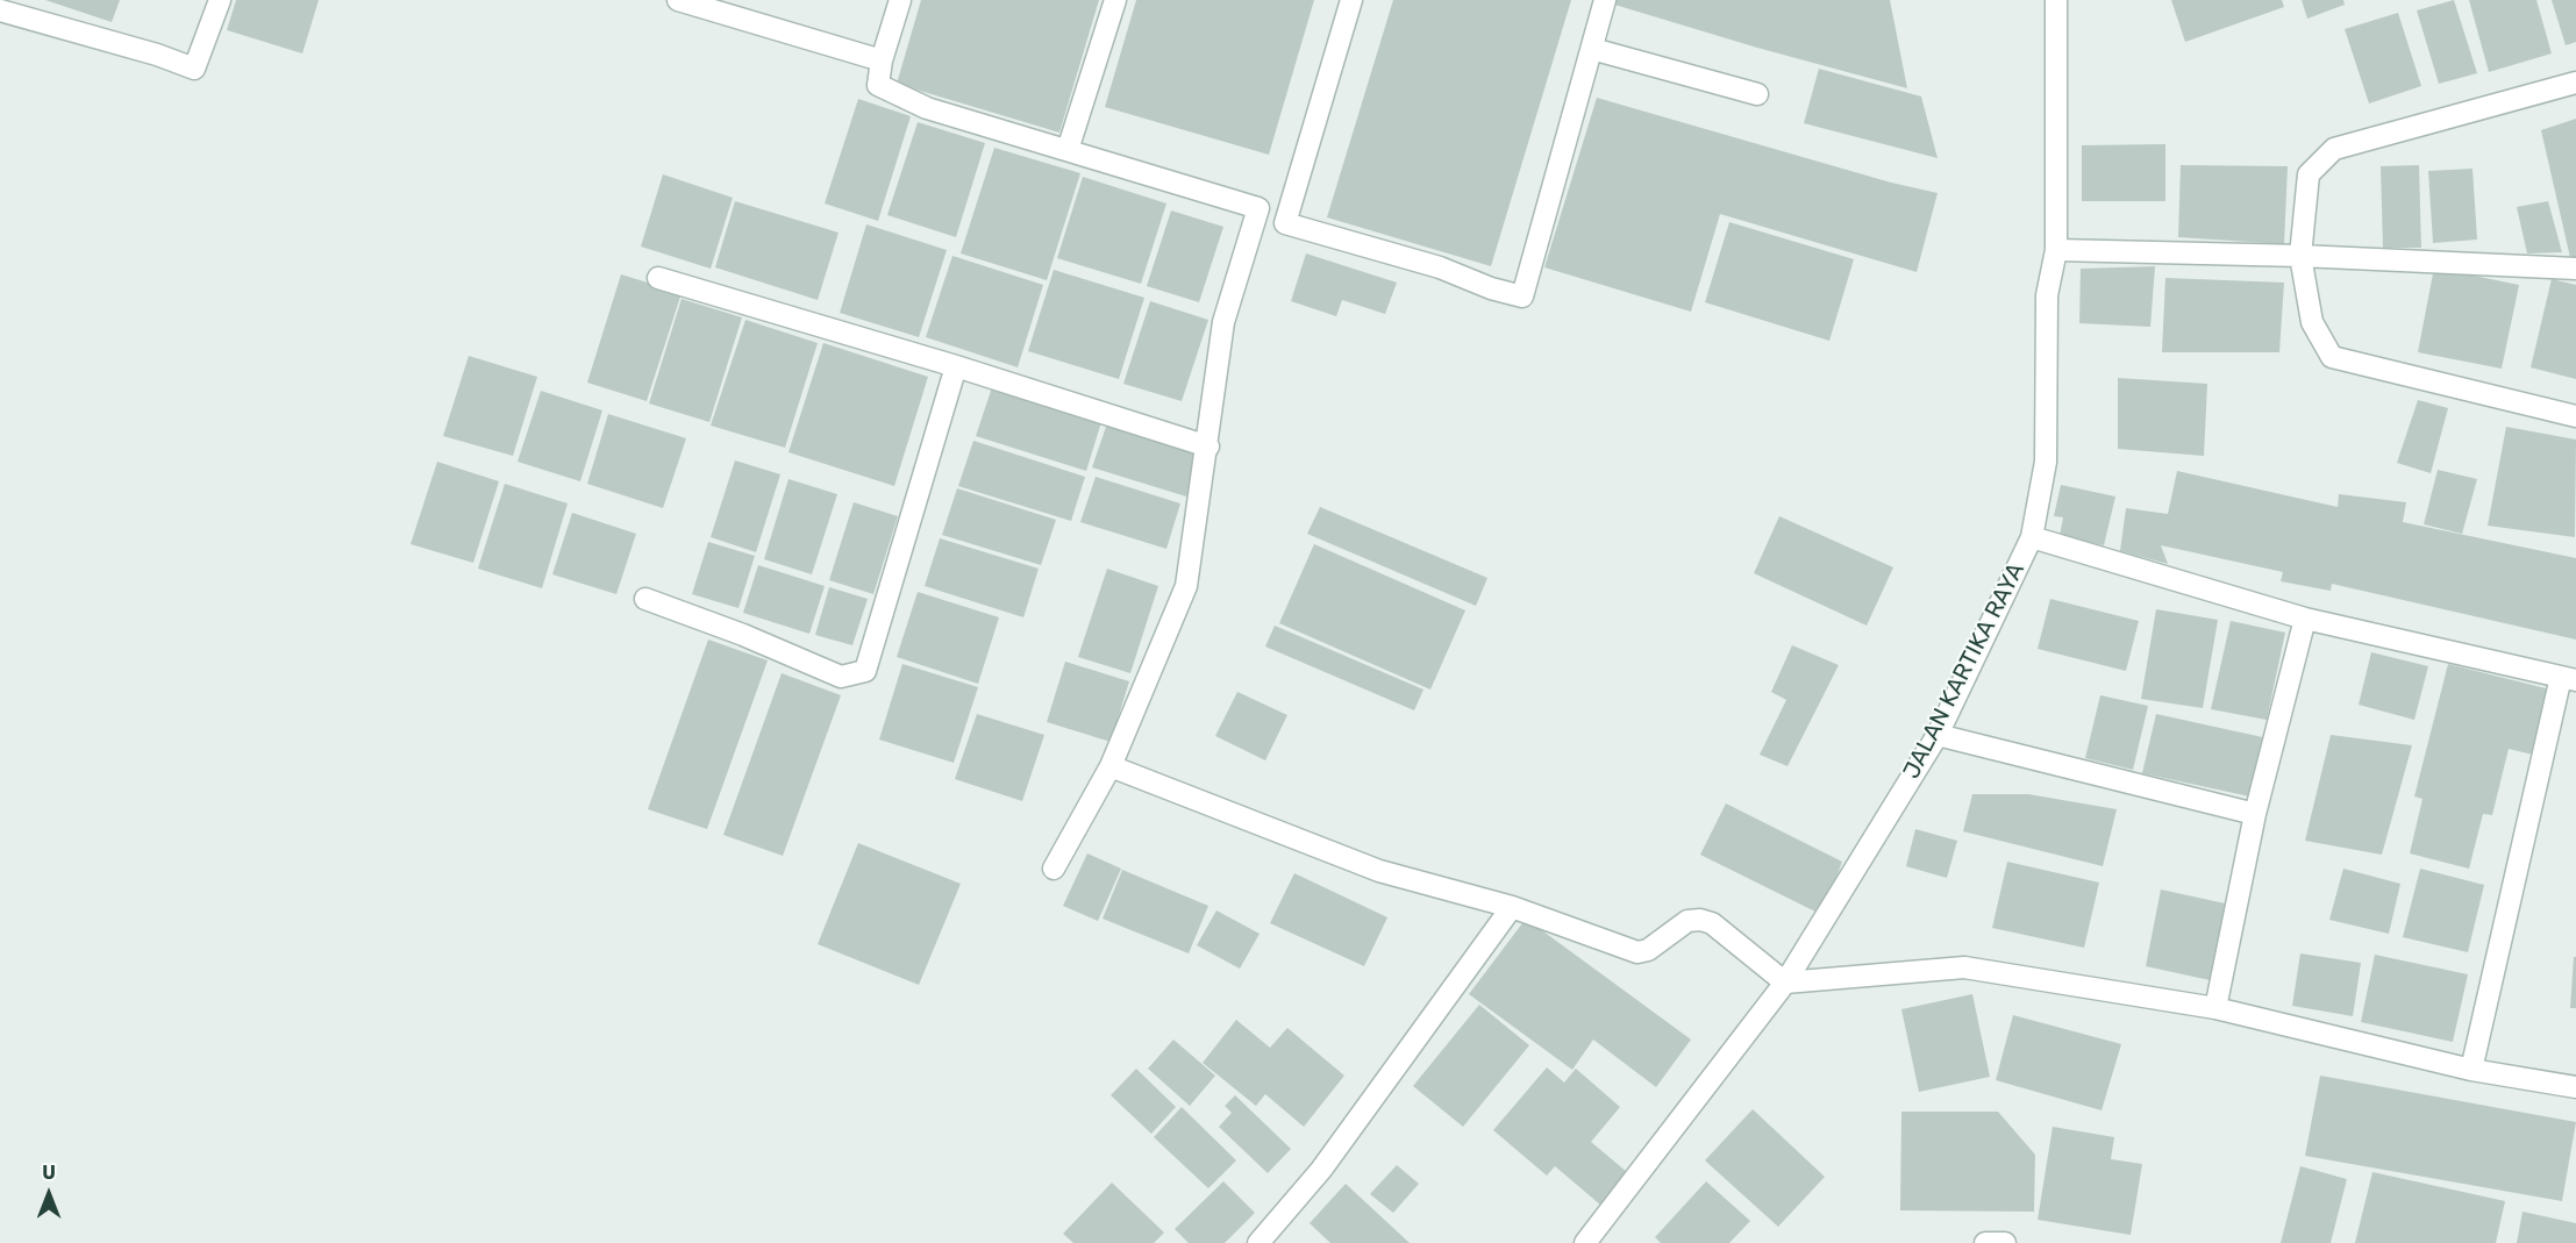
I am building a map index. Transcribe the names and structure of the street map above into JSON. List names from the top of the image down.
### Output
{
  "streets": {
    "street": ["JALAN KARTIKA RAYA"]
  },
  "north": "top"
}
